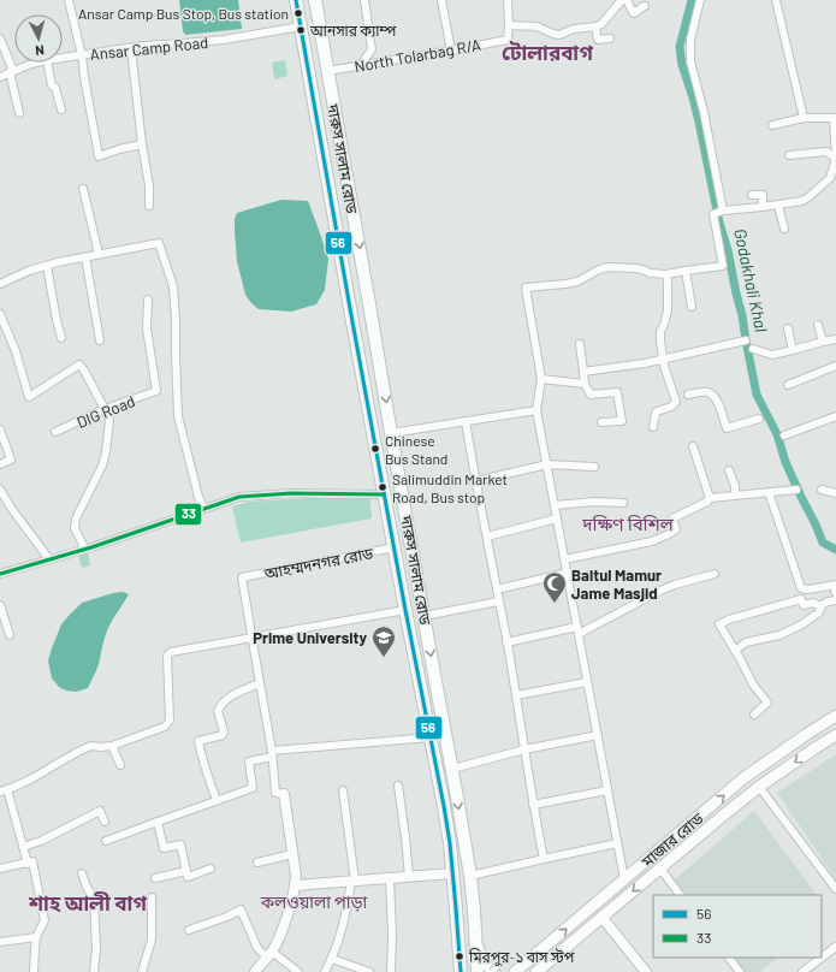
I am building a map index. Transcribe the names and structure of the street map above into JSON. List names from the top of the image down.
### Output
{
  "streets": {
    "main road": ["দারুস সালাম রোড", "মাজার রোড"],
    "street": [
      "Ansar Camp Road",
      "North Tolarbag R/A",
      "DIG Road",
      "আহম্মদনগর রোড"
    ]
  },
  "crossings": [
    ["Ansar Camp Road", "দারুস সালাম রোড"],
    ["North Tolarbag R/A", "দারুস সালাম রোড"],
    ["দারুস সালাম রোড", "আহম্মদনগর রোড"]
  ],
  "districts": [
    "টোলারবাগ",
    "দক্ষিণ বিশিল",
    "কলওয়ালা পাড়া",
    "শাহ আলী বাগ"
  ],
  "water": ["Godakhali Khal"],
  "places": {
    "other": [
      "Ansar Camp Bus Stop, Bus station",
      "আনসার ক্যাম্প",
      "Chinese Bus Stand",
      "Salimuddin Market Road, Bus stop",
      "মিরপুর-১ বাস স্টপ"
    ],
    "mosque": ["Baitul Mamur Jame Masjid"],
    "school or university": ["Prime University"]
  },
  "lines": ["transit line 56", "transit line 33"],
  "legend": ["56", "33"],
  "north": "bottom"
}
